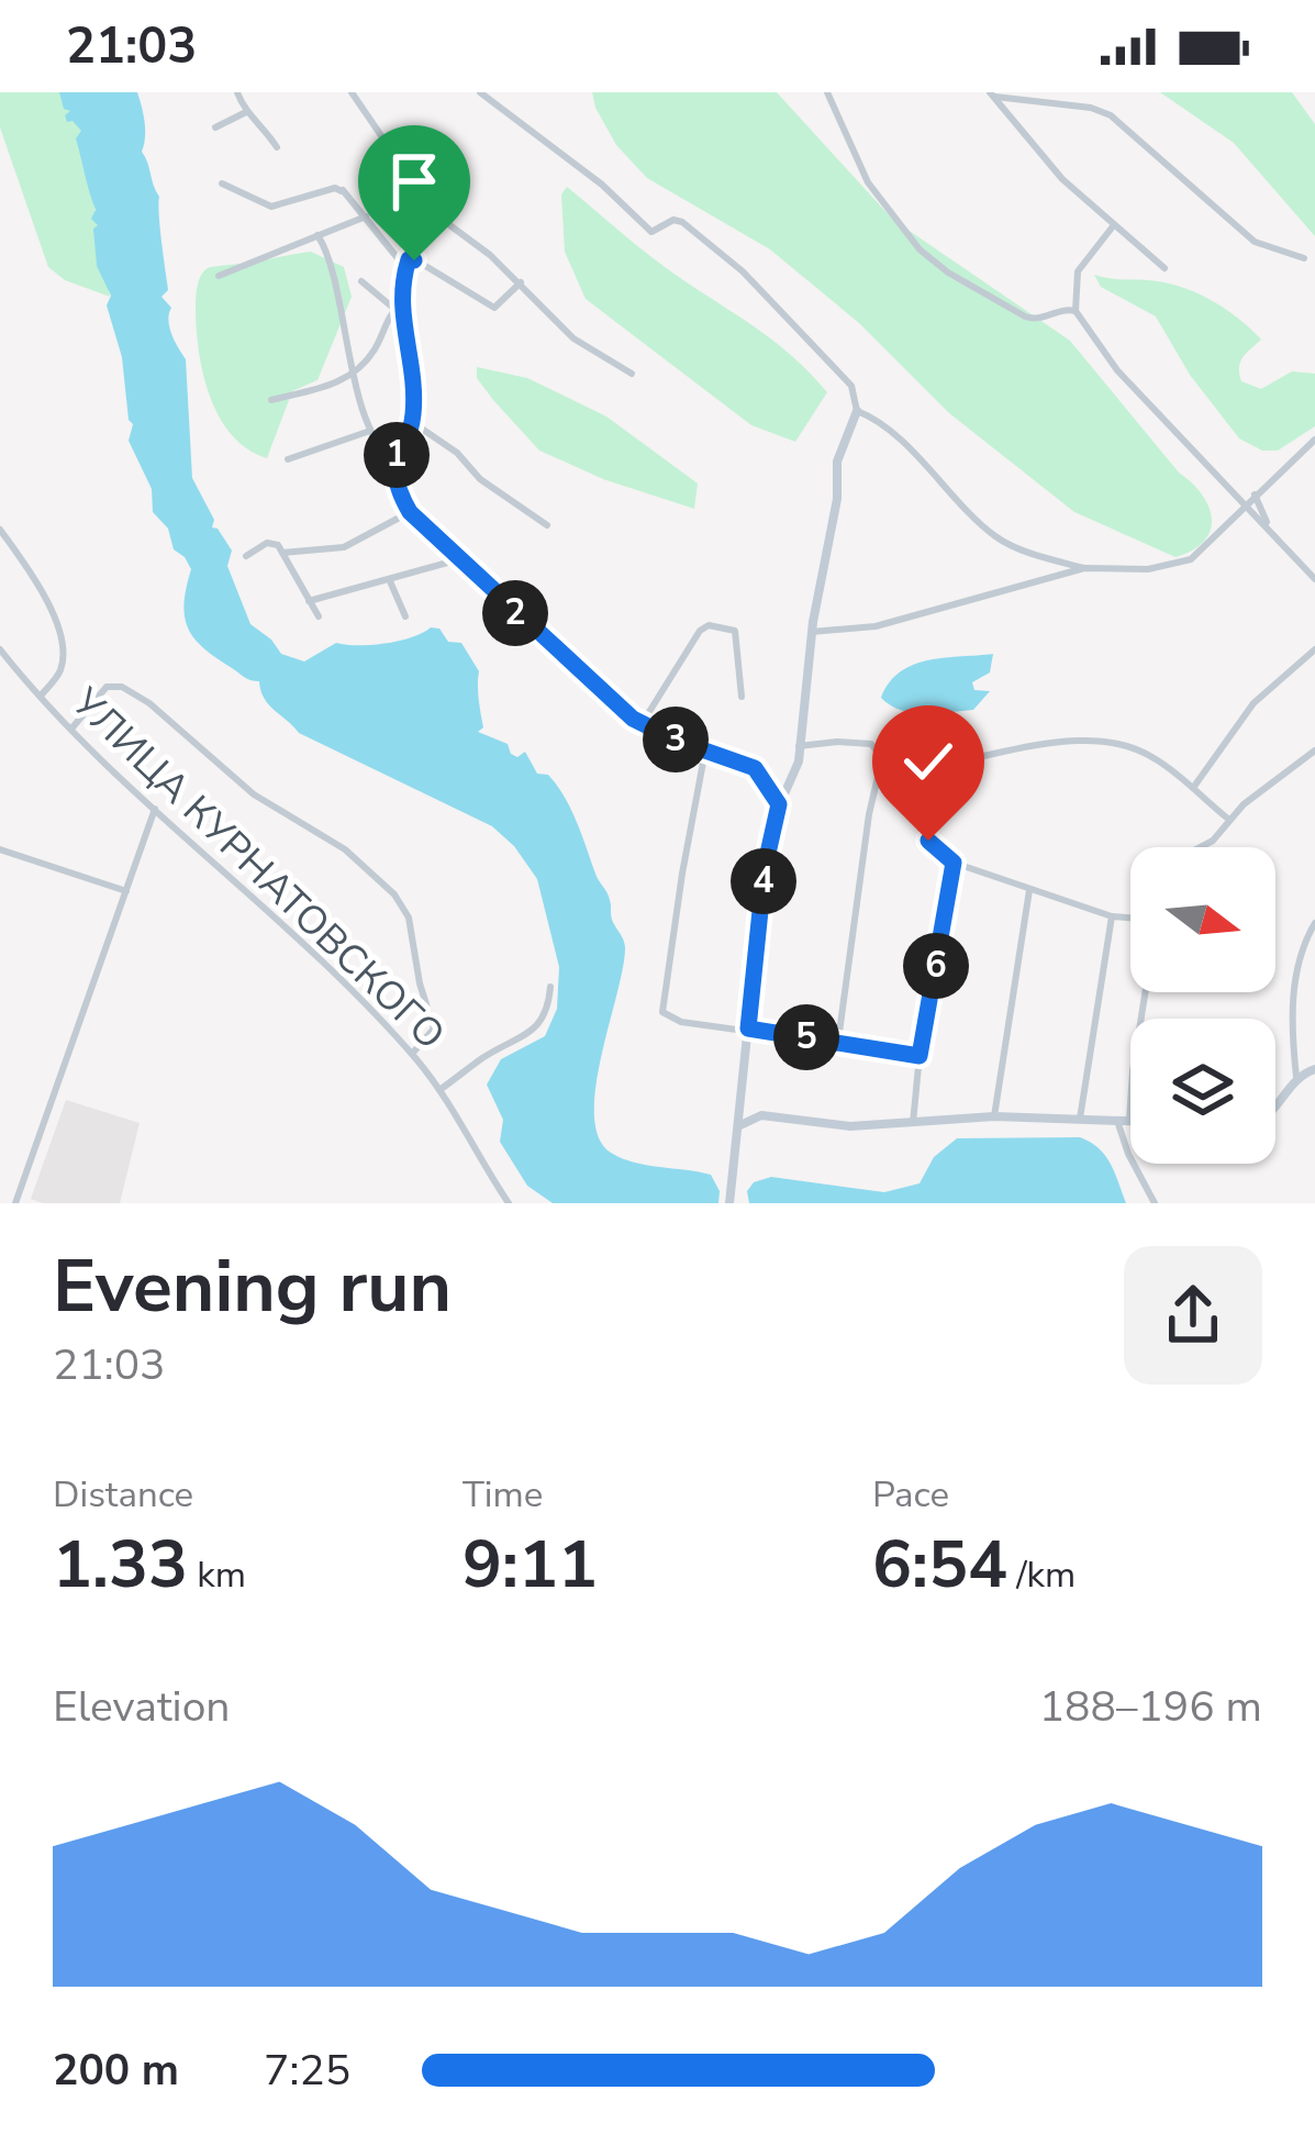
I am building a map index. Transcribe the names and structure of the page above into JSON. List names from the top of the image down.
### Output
{
  "streets": {
    "street": ["УЛИЦА КУРНАТОВСКОГО"]
  },
  "north": "right",
  "page": {
    "status": "21:03",
    "pins": [
      "1",
      "2",
      "3",
      "4",
      "6",
      "5"
    ],
    "heading": ["Evening run", "21:03"],
    "stats": [
      ["Distance", "1.33 km"],
      ["Time", "9:11"],
      ["Pace", "6:54 /km"]
    ],
    "chart": ["Elevation", "188–196 m"],
    "list": [
      {
        "name": "200 m",
        "note": "7:25"
      }
    ]
  }
}
